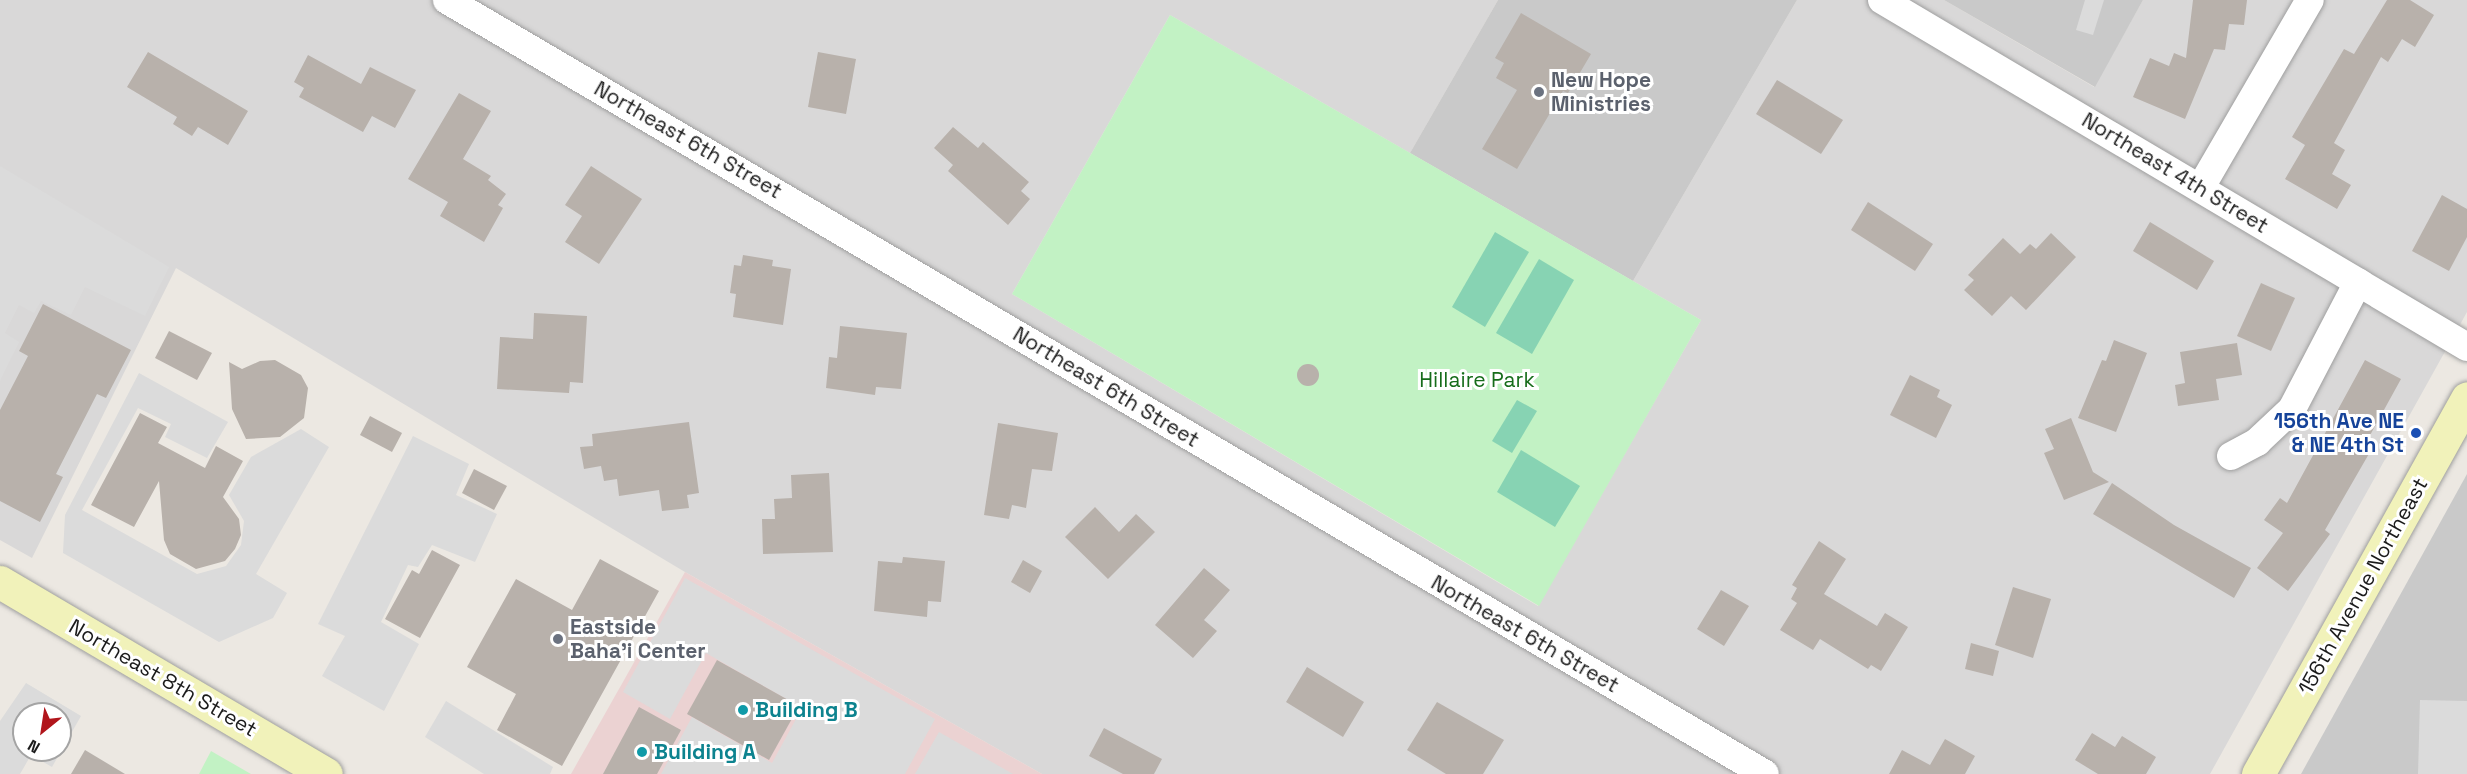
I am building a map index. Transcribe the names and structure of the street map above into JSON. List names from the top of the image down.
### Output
{
  "streets": {
    "street": [
      "Northeast 6th Street",
      "Northeast 4th Street",
      "156th Avenue Northeast",
      "Northeast 8th Street"
    ]
  },
  "parks": ["Hillaire Park"],
  "places": [
    "New Hope Ministries",
    "156th Ave NE & NE 4th St",
    "Eastside Baha'i Center",
    "Building B",
    "Building A"
  ],
  "north": "bottom left"
}
